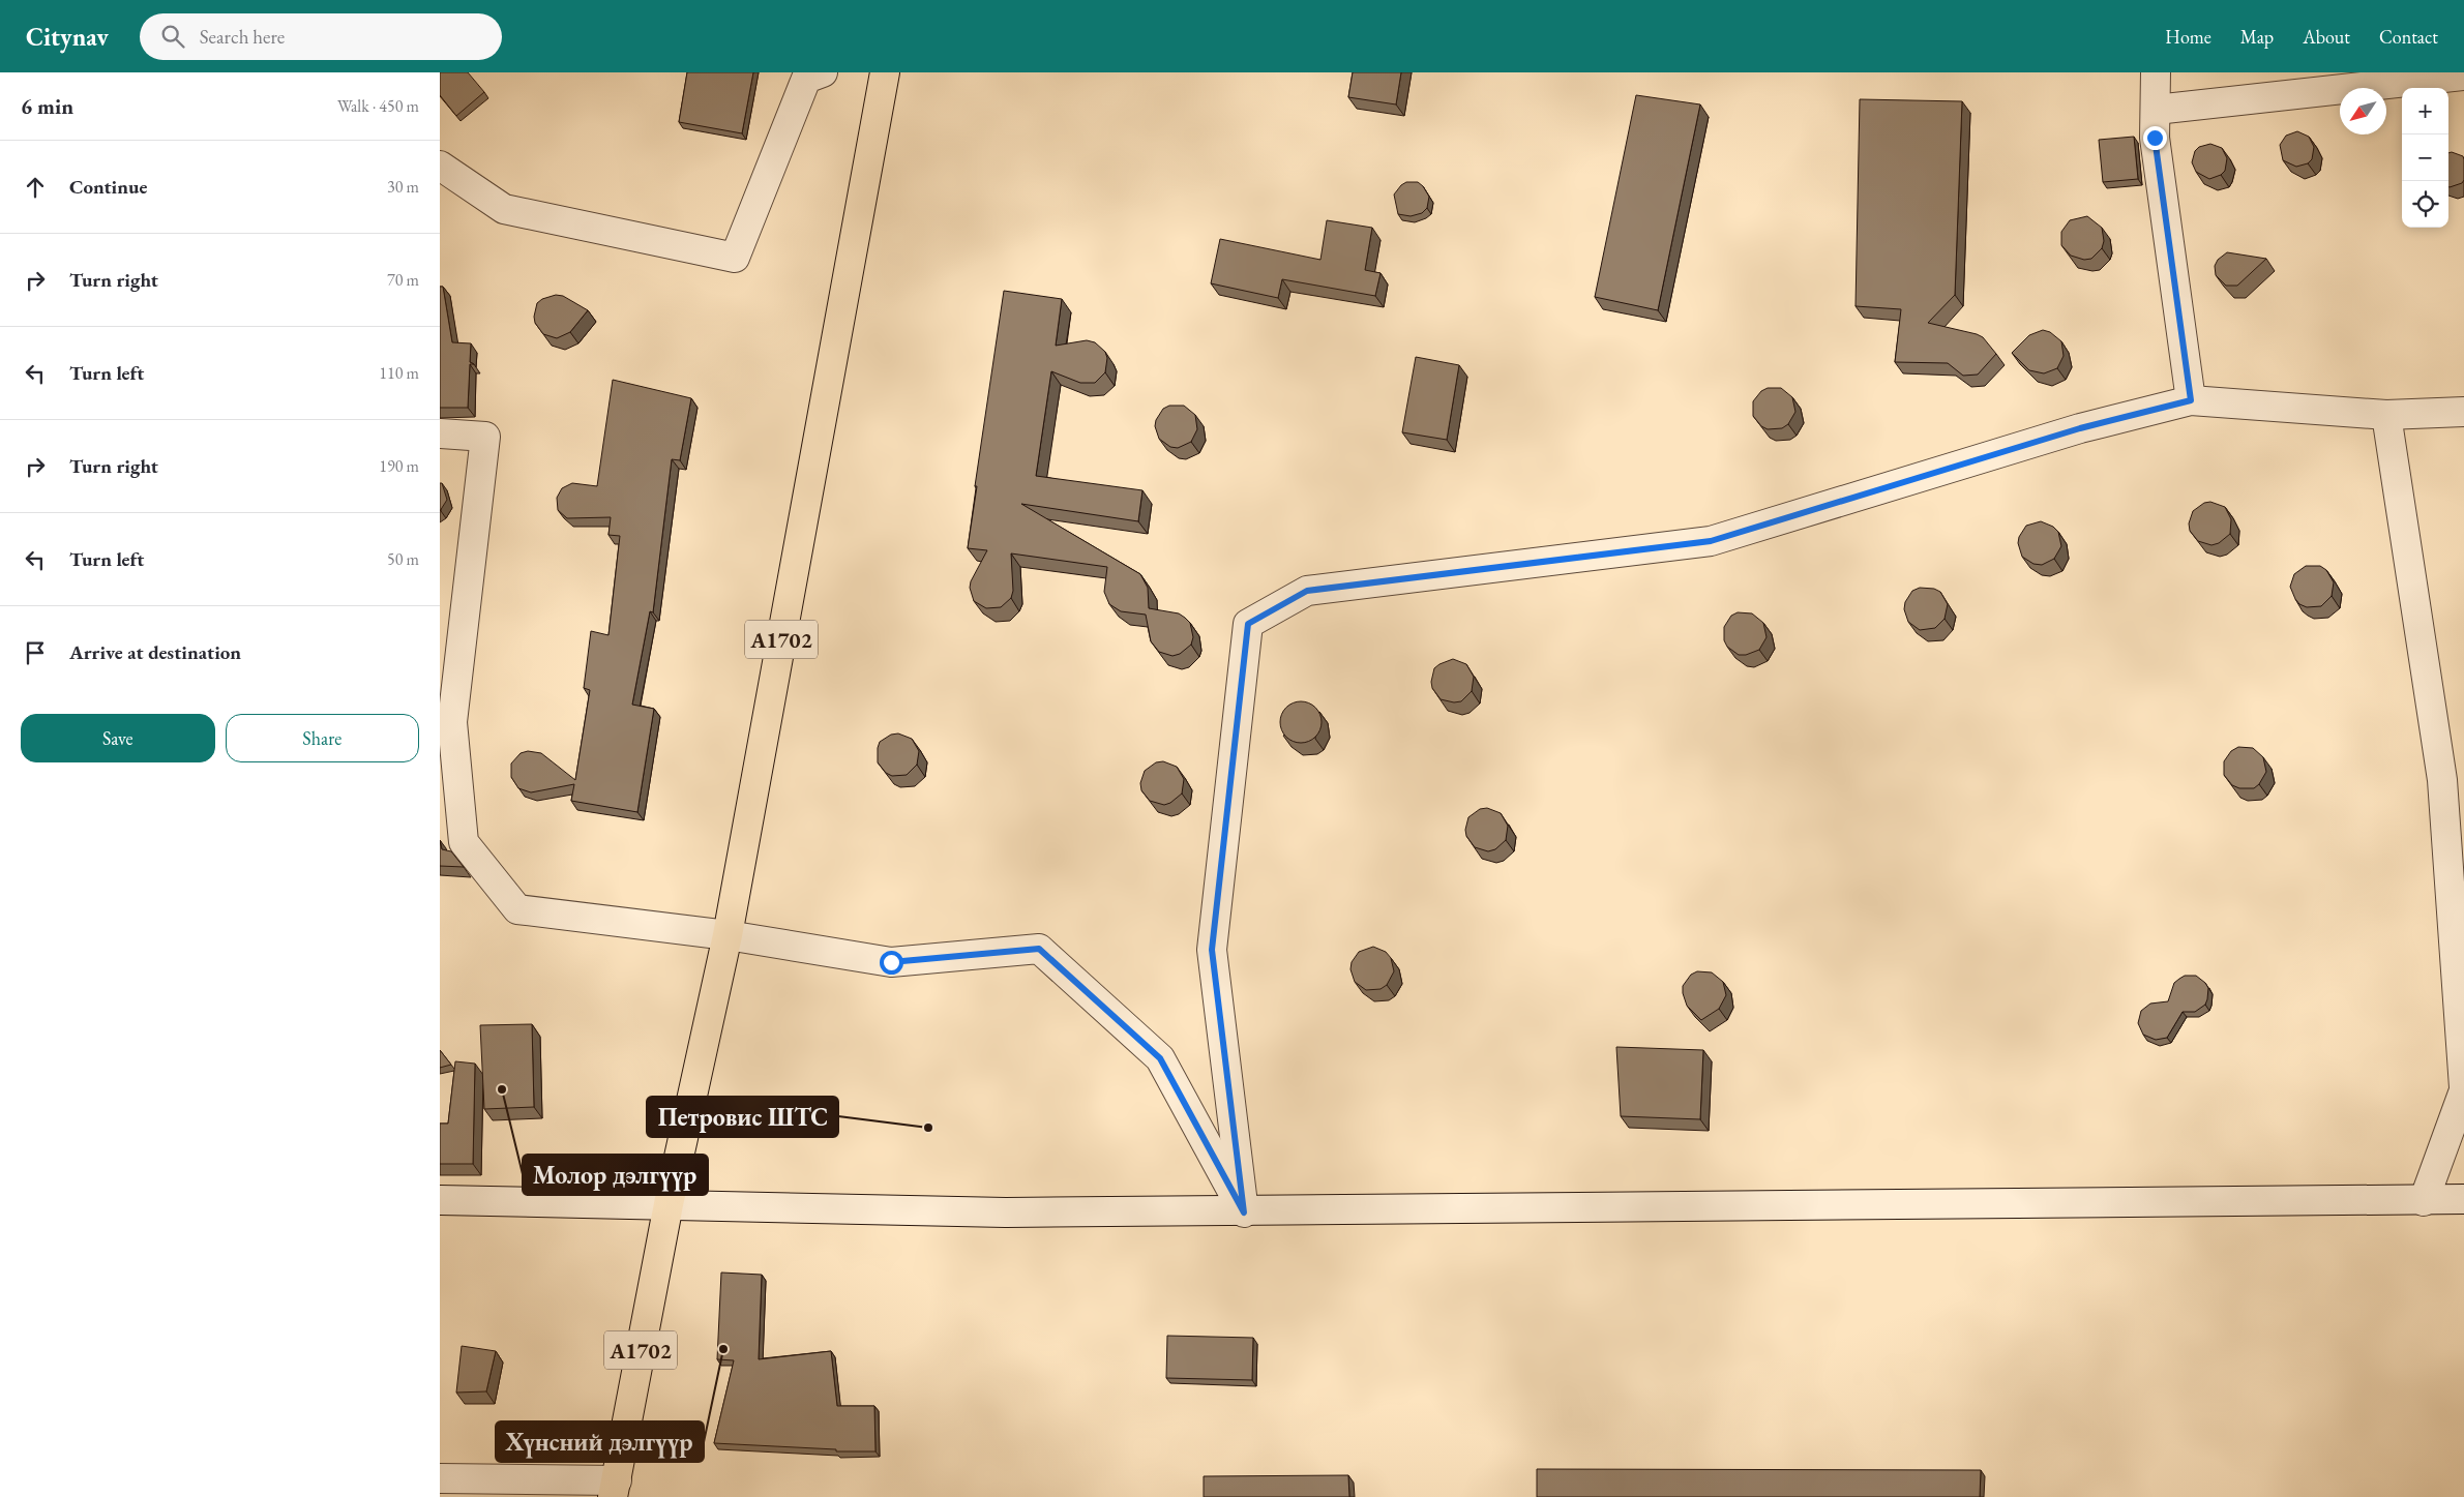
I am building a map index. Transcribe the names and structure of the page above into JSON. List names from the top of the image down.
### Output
{
  "streets": {
    "highway": ["A1702"]
  },
  "places": ["Молор дэлгүүр", "Петровис ШТС", "Хүнсний дэлгүүр"],
  "north": "bottom left",
  "page": {
    "header": "Citynav",
    "search": "Search here",
    "nav": [
      "Home",
      "Map",
      "About",
      "Contact"
    ],
    "heading": ["6 min", "Walk · 450 m"],
    "map_buttons": ["+", "−"],
    "list": [
      ["Continue", "30 m"],
      ["Turn right", "70 m"],
      ["Turn left", "110 m"],
      ["Turn right", "190 m"],
      ["Turn left", "50 m"],
      "Arrive at destination"
    ],
    "buttons": ["Save", "Share"]
  }
}
